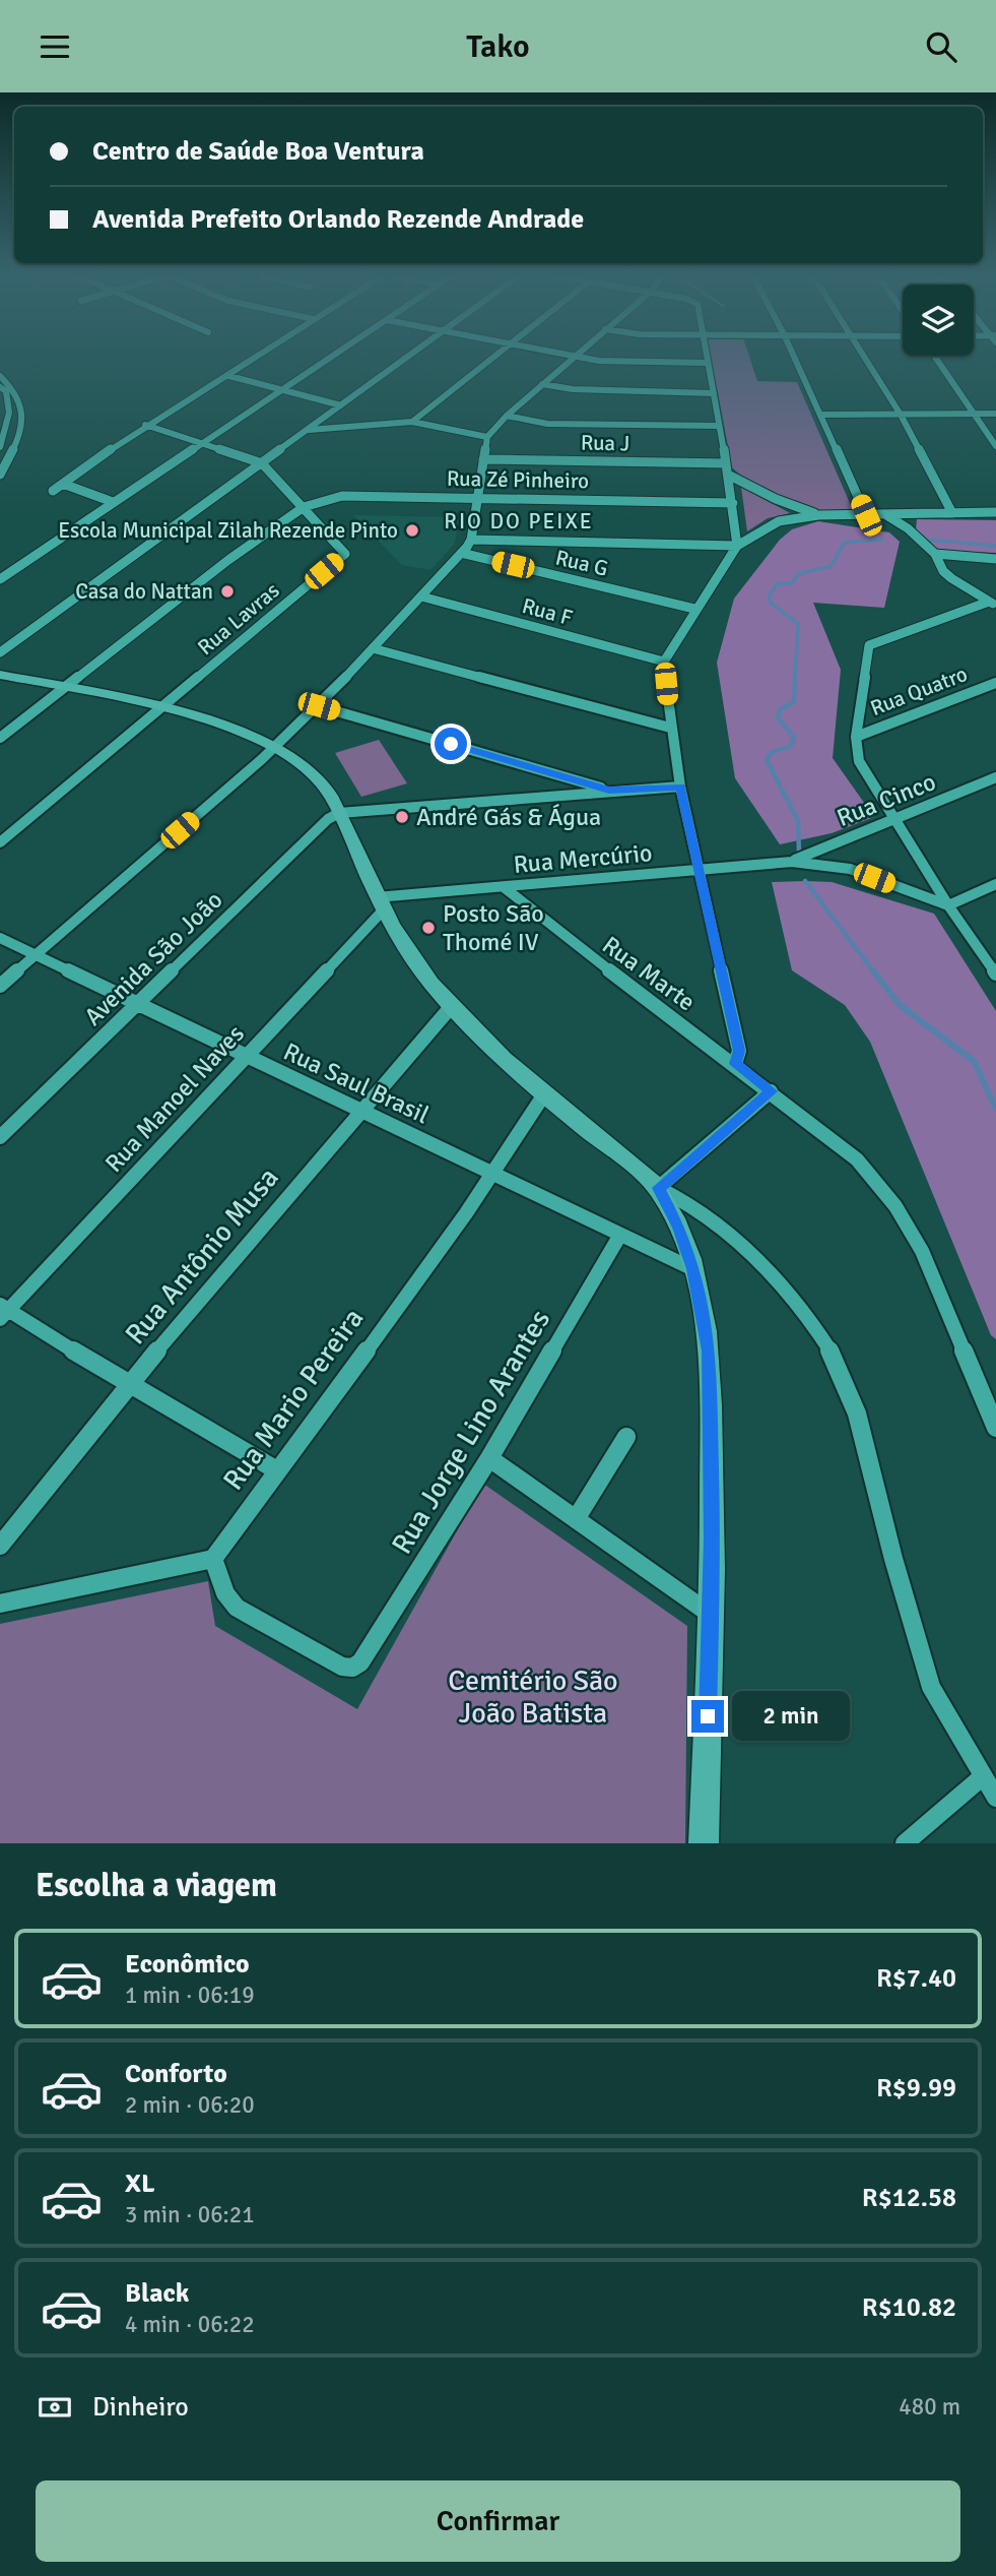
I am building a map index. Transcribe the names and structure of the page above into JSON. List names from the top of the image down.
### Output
{
  "streets": {
    "street": [
      "Rua J",
      "Rua Zé Pinheiro",
      "Rua G",
      "Rua F",
      "Rua Lavras",
      "Rua Quatro",
      "Rua Cinco",
      "Rua Mercúrio",
      "Avenida São João",
      "Rua Marte",
      "Rua Saul Brasil",
      "Rua Manoel Naves",
      "Rua Antônio Musa",
      "Rua Mario Pereira",
      "Rua Jorge Lino Arantes"
    ]
  },
  "crossings": [
    ["Rua Zé Pinheiro", "Rua Lavras"],
    ["Rua Cinco", "Rua Mercúrio"],
    ["Rua Mercúrio", "Rua Marte"],
    ["Rua Mercúrio", "Rua Manoel Naves"],
    ["Avenida São João", "Rua Saul Brasil"],
    ["Rua Saul Brasil", "Rua Manoel Naves"],
    ["Rua Saul Brasil", "Rua Antônio Musa"],
    ["Rua Saul Brasil", "Rua Mario Pereira"],
    ["Rua Saul Brasil", "Rua Jorge Lino Arantes"],
    ["Rua Mario Pereira", "Rua Jorge Lino Arantes"]
  ],
  "districts": ["RIO DO PEIXE"],
  "parks": ["Cemitério São João Batista"],
  "places": [
    "Escola Municipal Zilah Rezende Pinto",
    "Casa do Nattan",
    "André Gás & Água",
    "Posto São Thomé IV"
  ],
  "page": {
    "header": "Tako",
    "banner": ["Centro de Saúde Boa Ventura", "Avenida Prefeito Orlando Rezende Andrade"],
    "bubble": "2 min",
    "heading": "Escolha a viagem",
    "list": [
      {
        "name": "Econômico",
        "note": "1 min · 06:19",
        "value": "R$7.40"
      },
      {
        "name": "Conforto",
        "note": "2 min · 06:20",
        "value": "R$9.99"
      },
      {
        "name": "XL",
        "note": "3 min · 06:21",
        "value": "R$12.58"
      },
      {
        "name": "Black",
        "note": "4 min · 06:22",
        "value": "R$10.82"
      }
    ],
    "pay": ["Dinheiro", "480 m"],
    "buttons": "Confirmar"
  }
}
